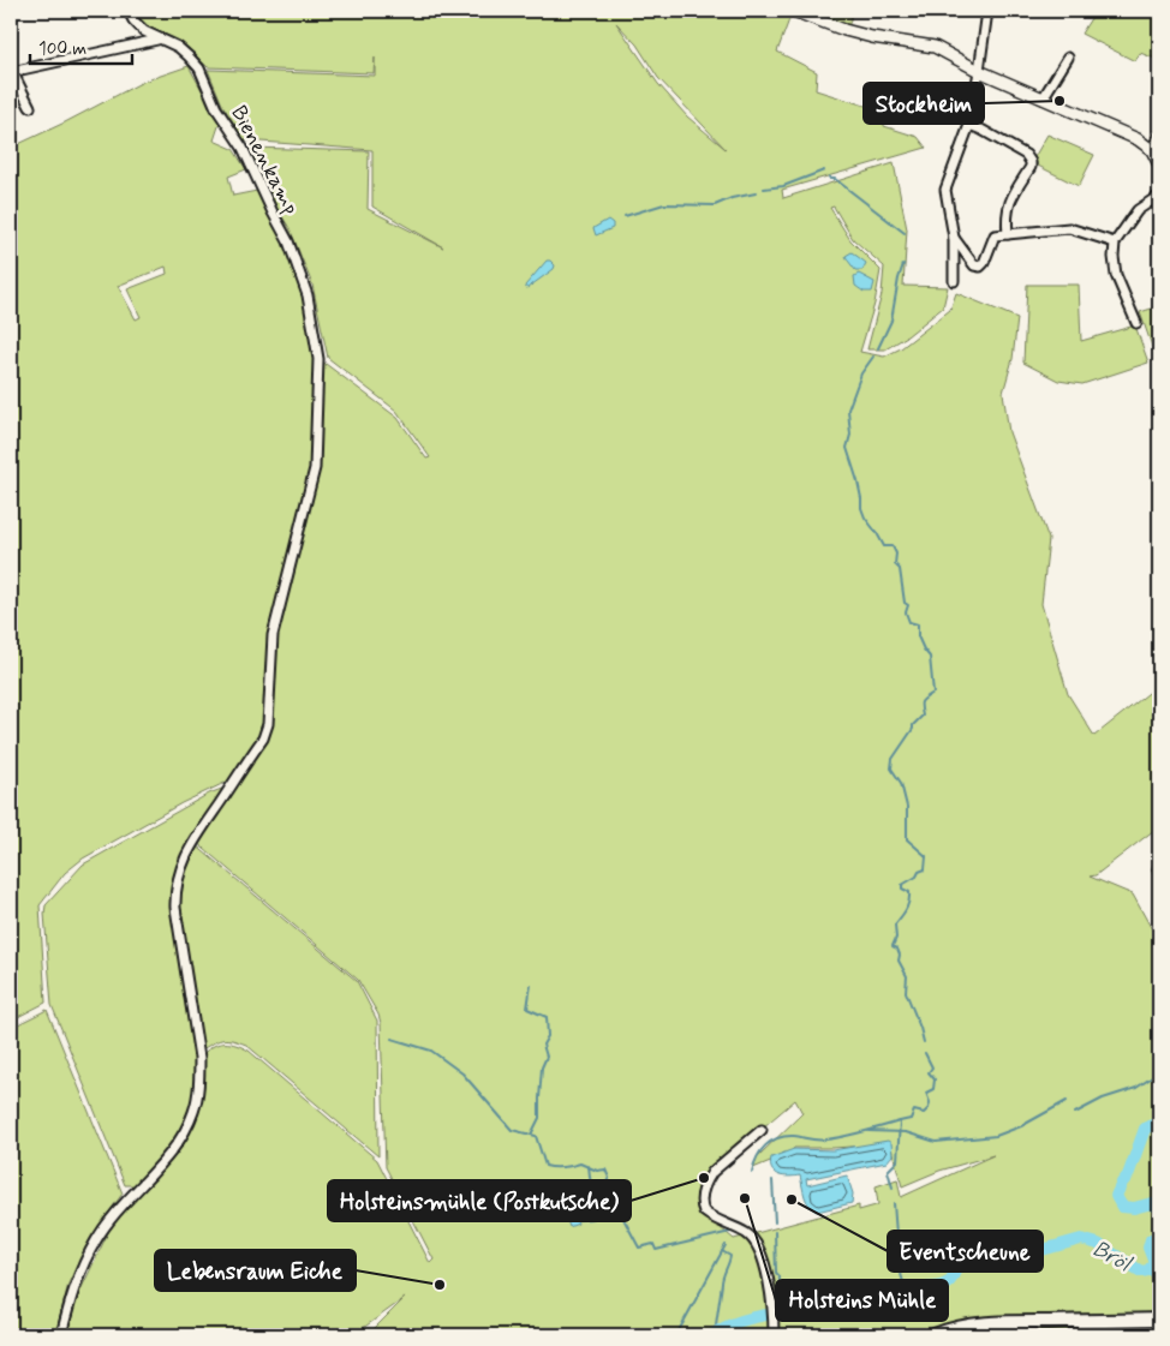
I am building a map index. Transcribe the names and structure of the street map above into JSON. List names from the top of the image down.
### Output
{
  "streets": {
    "street": ["Bienenkamp"]
  },
  "water": ["Bröl"],
  "places": [
    "Stockheim",
    "Holsteinsmühle (Postkutsche)",
    "Holsteins Mühle",
    "Eventscheune",
    "Lebensraum Eiche"
  ],
  "scale_bar": "100 m"
}
